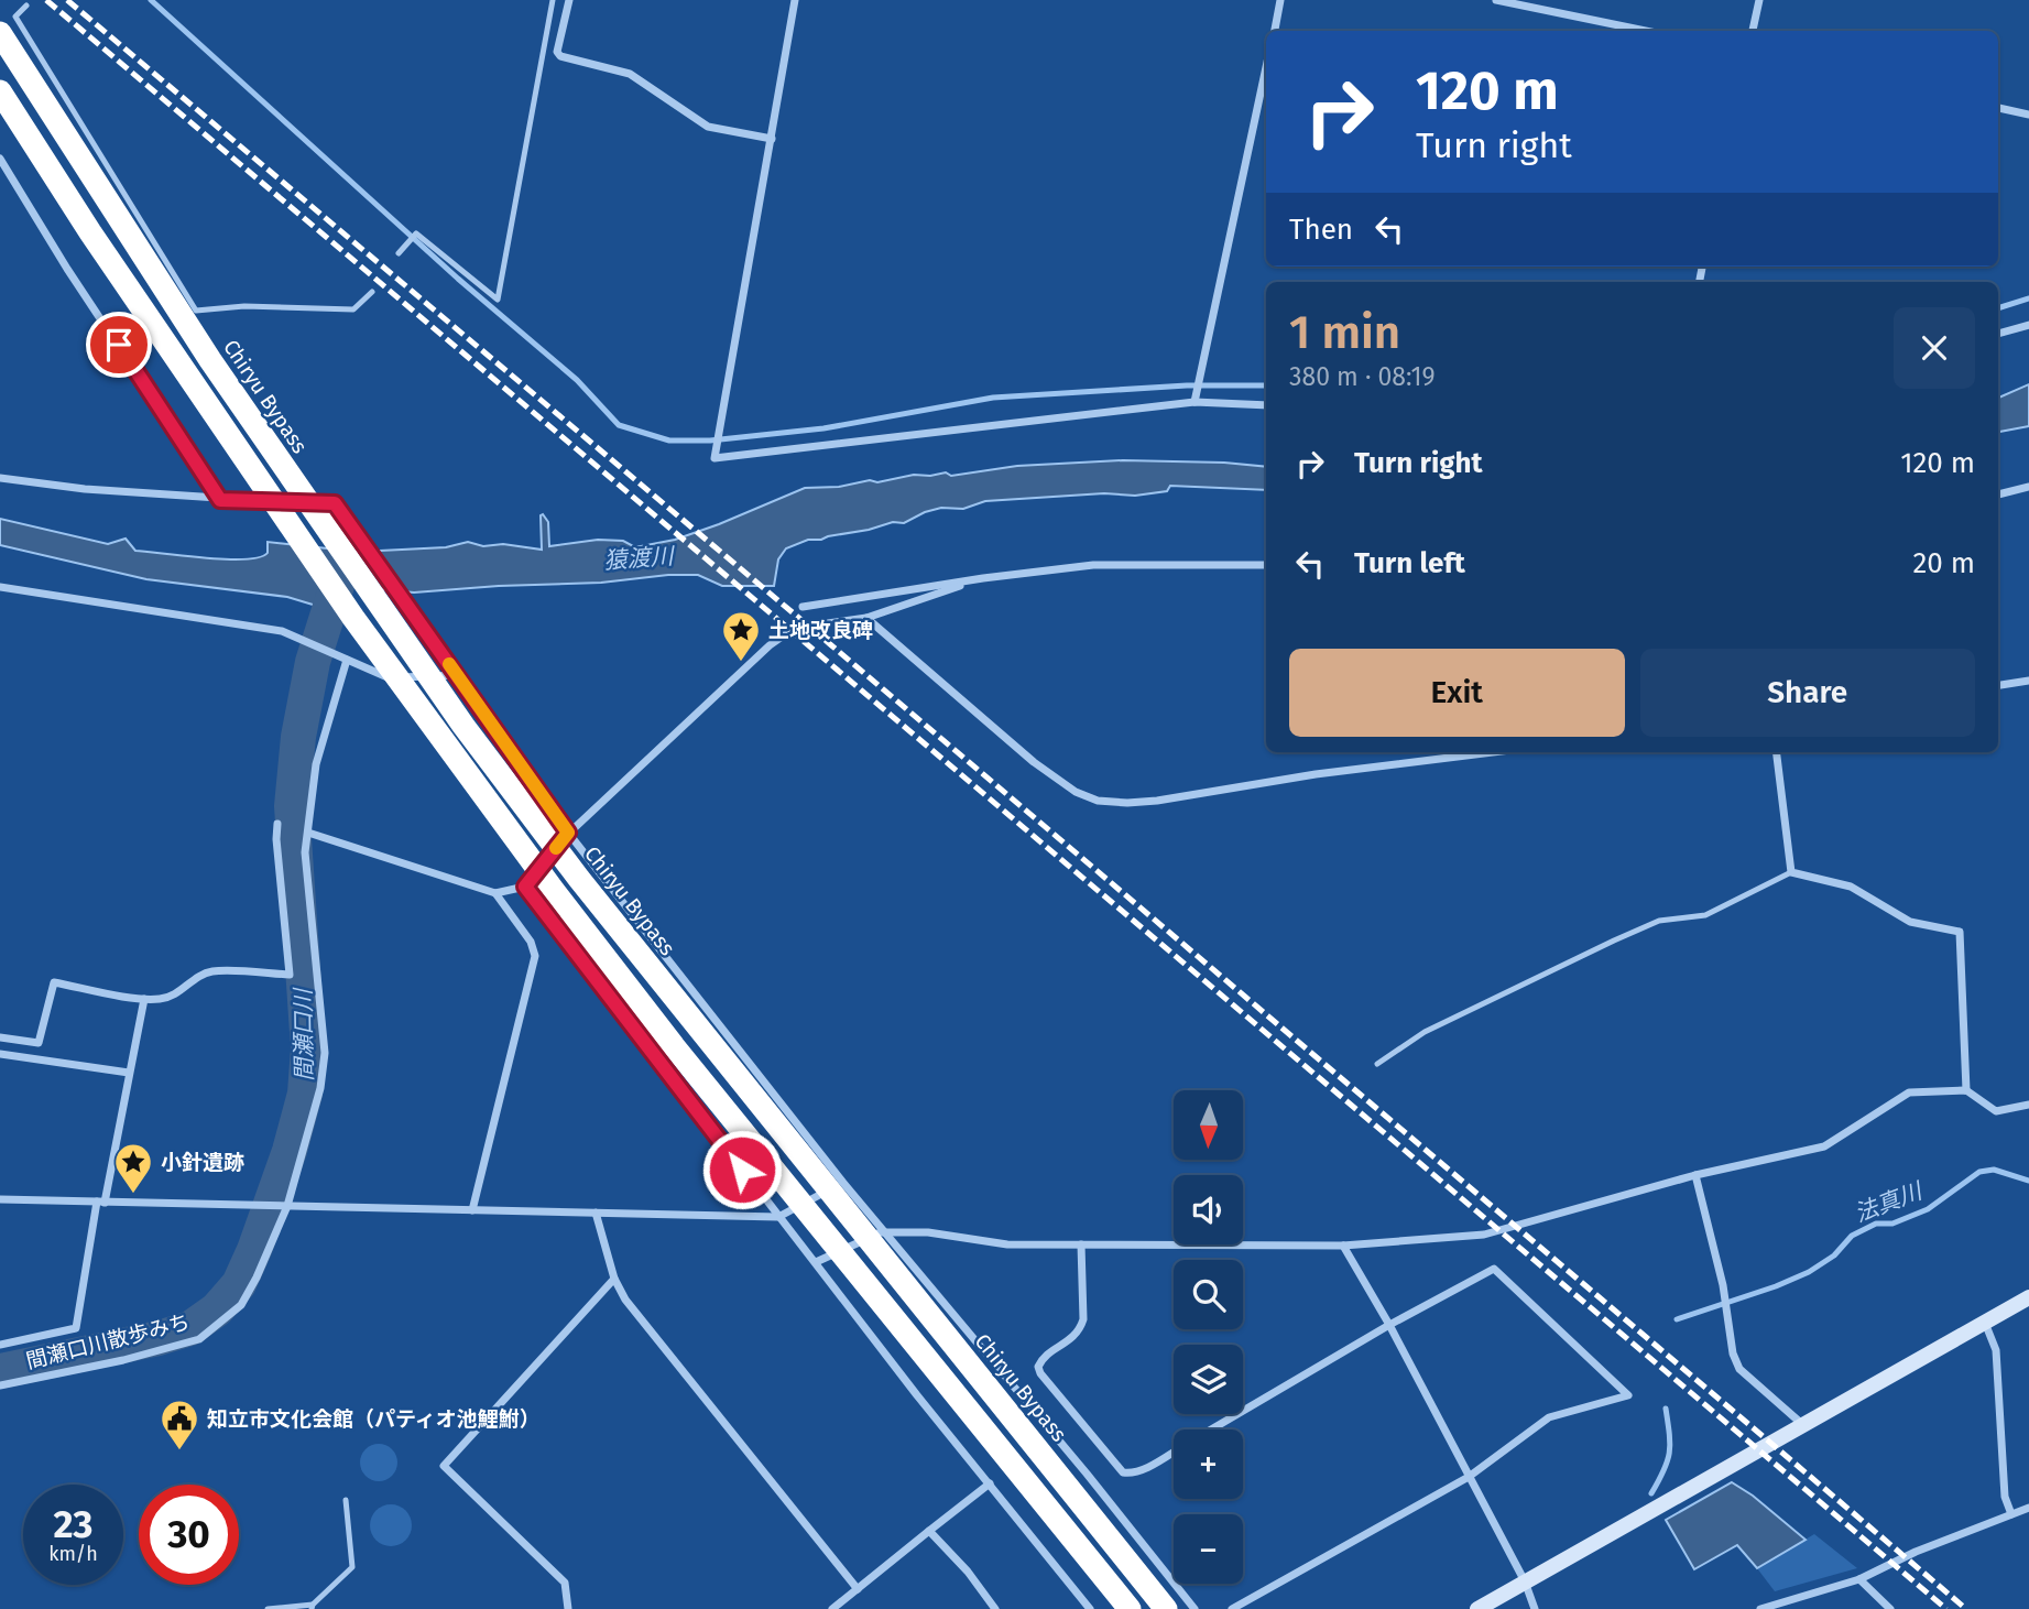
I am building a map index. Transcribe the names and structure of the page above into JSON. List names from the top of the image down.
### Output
{
  "streets": {
    "highway": ["Chiryu Bypass"],
    "street": ["間瀬口川散歩みち"]
  },
  "water": ["猿渡川", "間瀬口川", "法真川"],
  "places": {
    "place": ["土地改良碑", "小針遺跡"],
    "public building": ["知立市文化会館（パティオ池鯉鮒）"]
  },
  "north": "bottom",
  "page": {
    "turn": ["120 m", "Turn right"],
    "then": "Then",
    "heading": ["1 min", "380 m · 08:19"],
    "list": [
      {
        "name": "Turn right",
        "value": "120 m"
      },
      {
        "name": "Turn left",
        "value": "20 m"
      }
    ],
    "buttons": ["Exit", "Share"],
    "map_buttons": ["+", "−"],
    "speed": "23 km/h",
    "limit": "30"
  }
}
